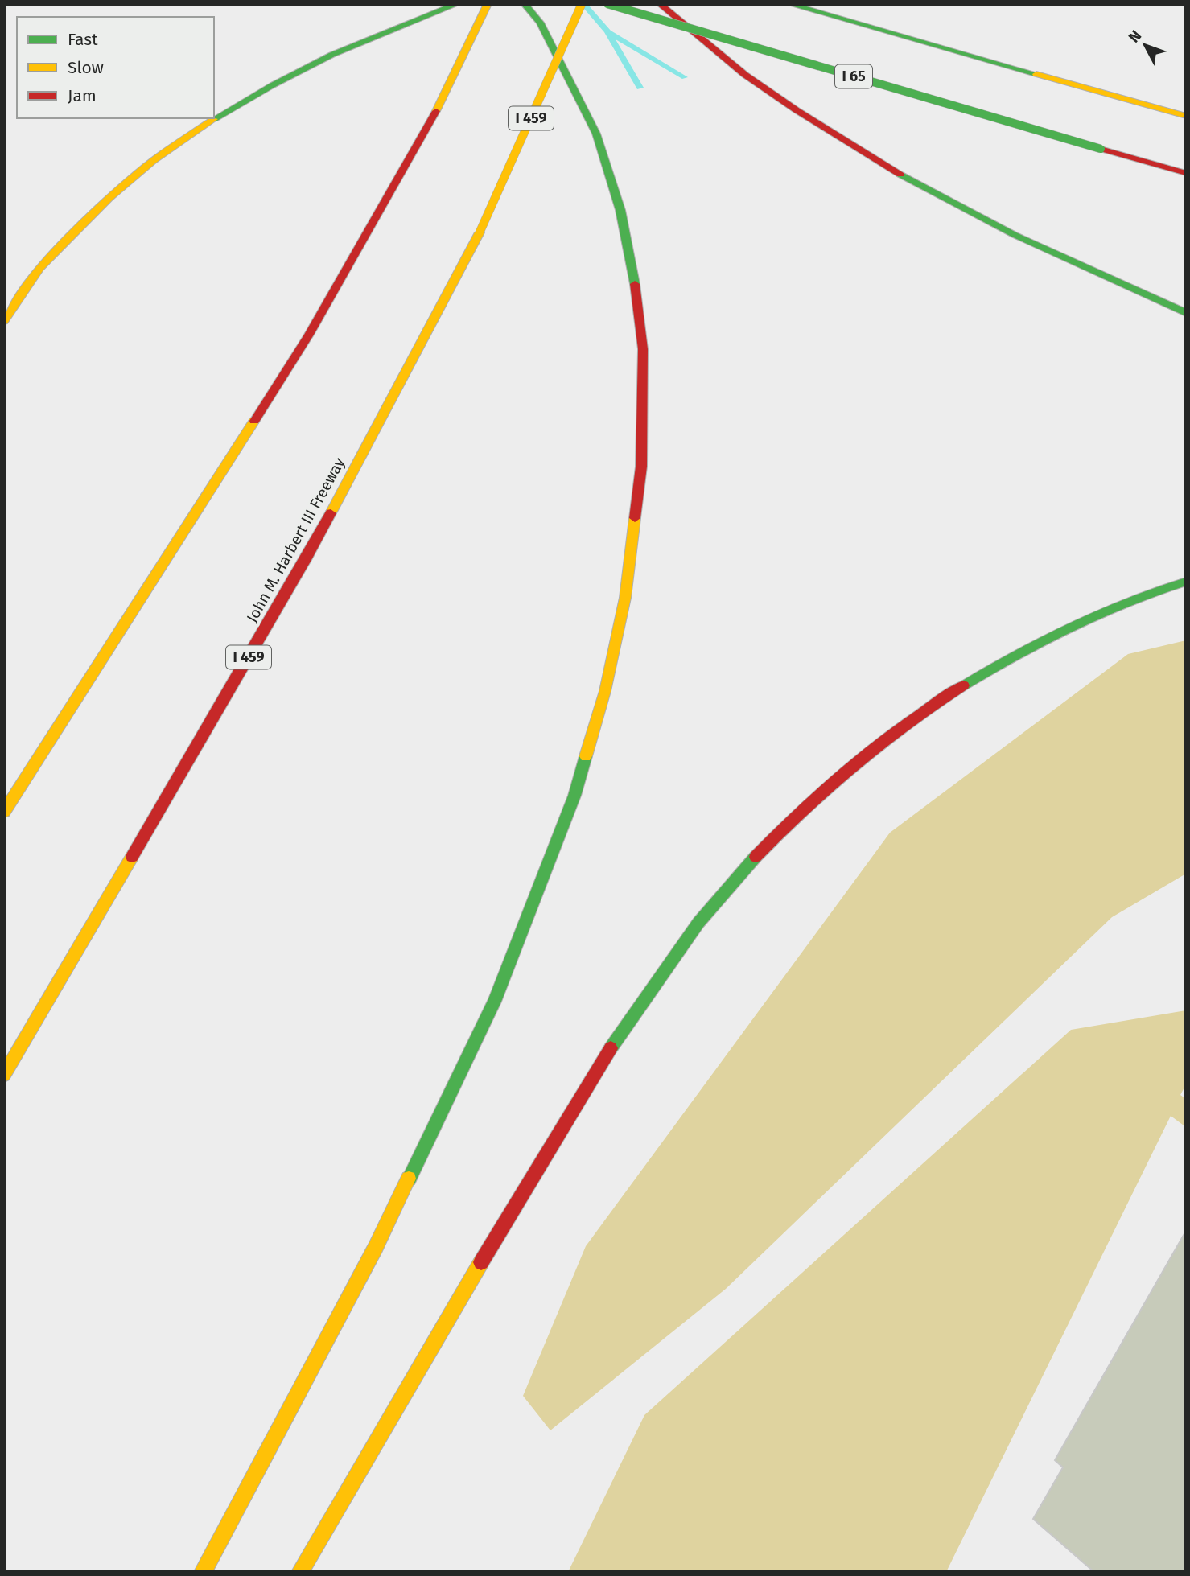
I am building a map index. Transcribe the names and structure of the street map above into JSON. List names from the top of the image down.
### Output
{
  "streets": {
    "highway": ["I 65", "I 459", "John M. Harbert III Freeway"]
  },
  "legend": ["Fast", "Slow", "Jam"],
  "north": "top left"
}
